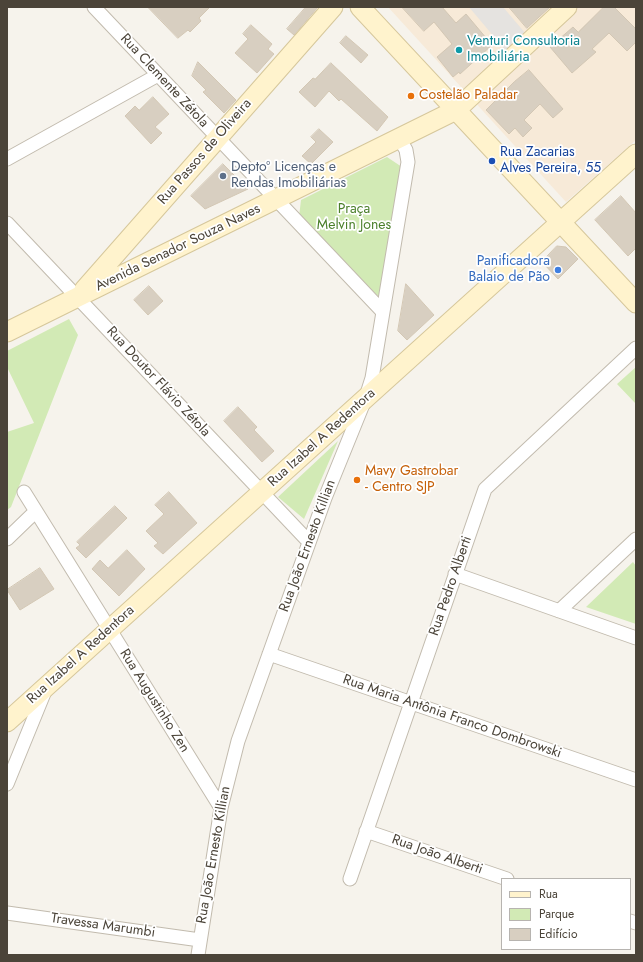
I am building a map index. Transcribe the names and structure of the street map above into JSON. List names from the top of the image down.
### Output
{
  "streets": {
    "main road": ["Rua Passos de Oliveira", "Avenida Senador Souza Naves", "Rua Izabel A Redentora"],
    "street": [
      "Rua Clemente Zétola",
      "Rua Doutor Flávio Zétola",
      "Rua João Ernesto Killian",
      "Rua Pedro Alberti",
      "Rua Augustinho Zen",
      "Rua Maria Antônia Franco Dombrowski",
      "Rua João Alberti",
      "Travessa Marumbi"
    ]
  },
  "crossings": [
    ["Rua Clemente Zétola", "Rua Passos de Oliveira"],
    ["Rua Clemente Zétola", "Avenida Senador Souza Naves"],
    ["Rua Clemente Zétola", "Rua João Ernesto Killian"],
    ["Rua Passos de Oliveira", "Avenida Senador Souza Naves"],
    ["Rua Passos de Oliveira", "Rua Doutor Flávio Zétola"],
    ["Avenida Senador Souza Naves", "Rua Doutor Flávio Zétola"],
    ["Avenida Senador Souza Naves", "Rua João Ernesto Killian"],
    ["Rua Doutor Flávio Zétola", "Rua Izabel A Redentora"],
    ["Rua Doutor Flávio Zétola", "Rua João Ernesto Killian"],
    ["Rua Izabel A Redentora", "Rua João Ernesto Killian"],
    ["Rua Izabel A Redentora", "Rua Augustinho Zen"],
    ["Rua João Ernesto Killian", "Rua Augustinho Zen"],
    ["Rua João Ernesto Killian", "Rua Maria Antônia Franco Dombrowski"],
    ["Rua João Ernesto Killian", "Travessa Marumbi"],
    ["Rua Pedro Alberti", "Rua Maria Antônia Franco Dombrowski"],
    ["Rua Pedro Alberti", "Rua João Alberti"]
  ],
  "parks": ["Praça Melvin Jones"],
  "places": [
    "Venturi Consultoria Imobiliária",
    "Costelão Paladar",
    "Rua Zacarias Alves Pereira, 55",
    "Deptoº Licenças e Rendas Imobiliárias",
    "Panificadora Balaio de Pão",
    "Mavy Gastrobar - Centro SJP"
  ],
  "legend": ["Rua", "Parque", "Edifício"]
}
